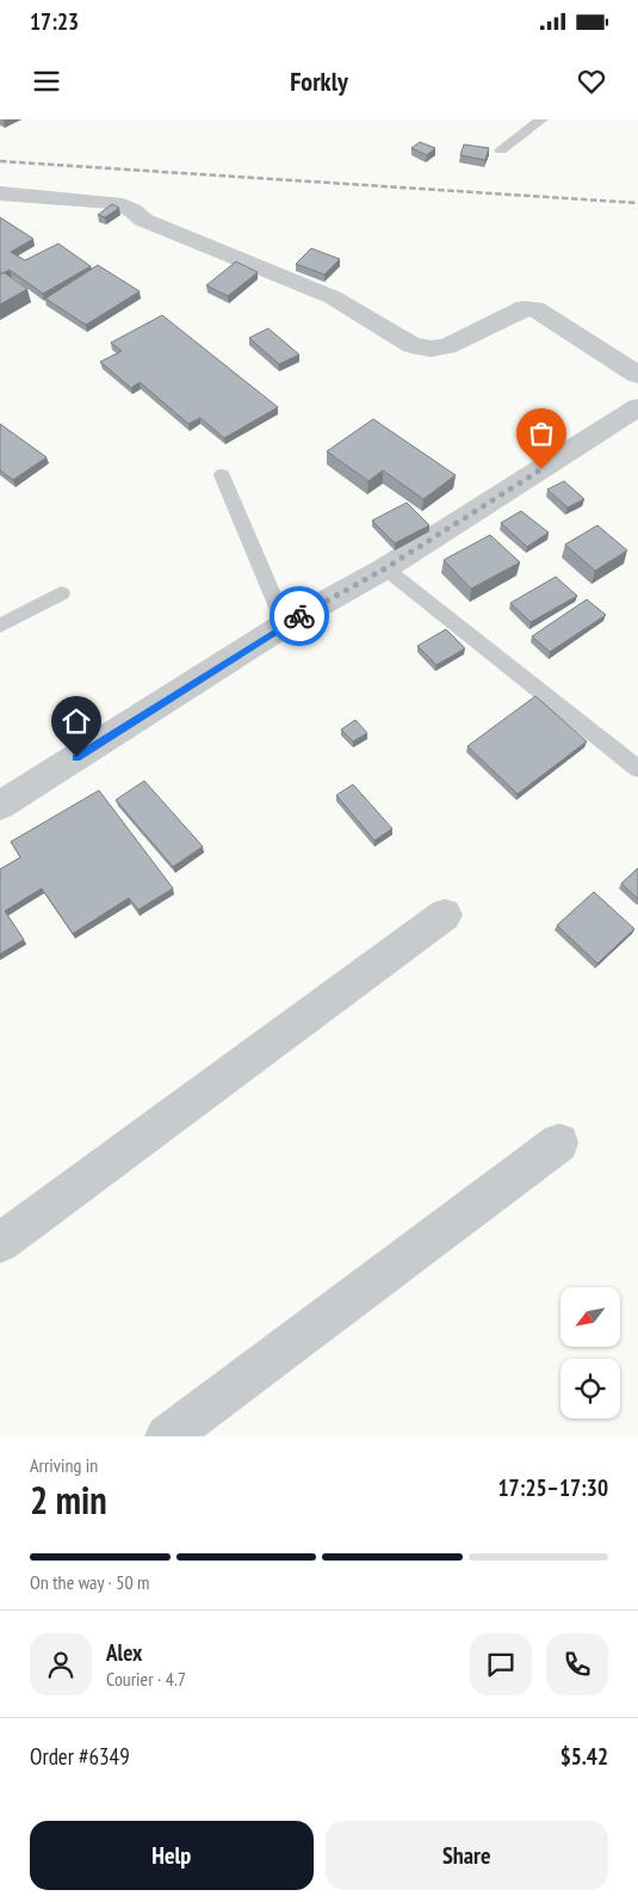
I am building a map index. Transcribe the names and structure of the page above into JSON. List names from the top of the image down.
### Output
{
  "north": "bottom left",
  "page": {
    "status": "17:23",
    "header": "Forkly",
    "heading": ["2 min", "Arriving in", "17:25–17:30"],
    "panel": [
      "Alex",
      "Courier · 4.7",
      "Order #6349",
      "$5.42"
    ],
    "bar": "On the way · 50 m",
    "buttons": ["Help", "Share"]
  }
}
